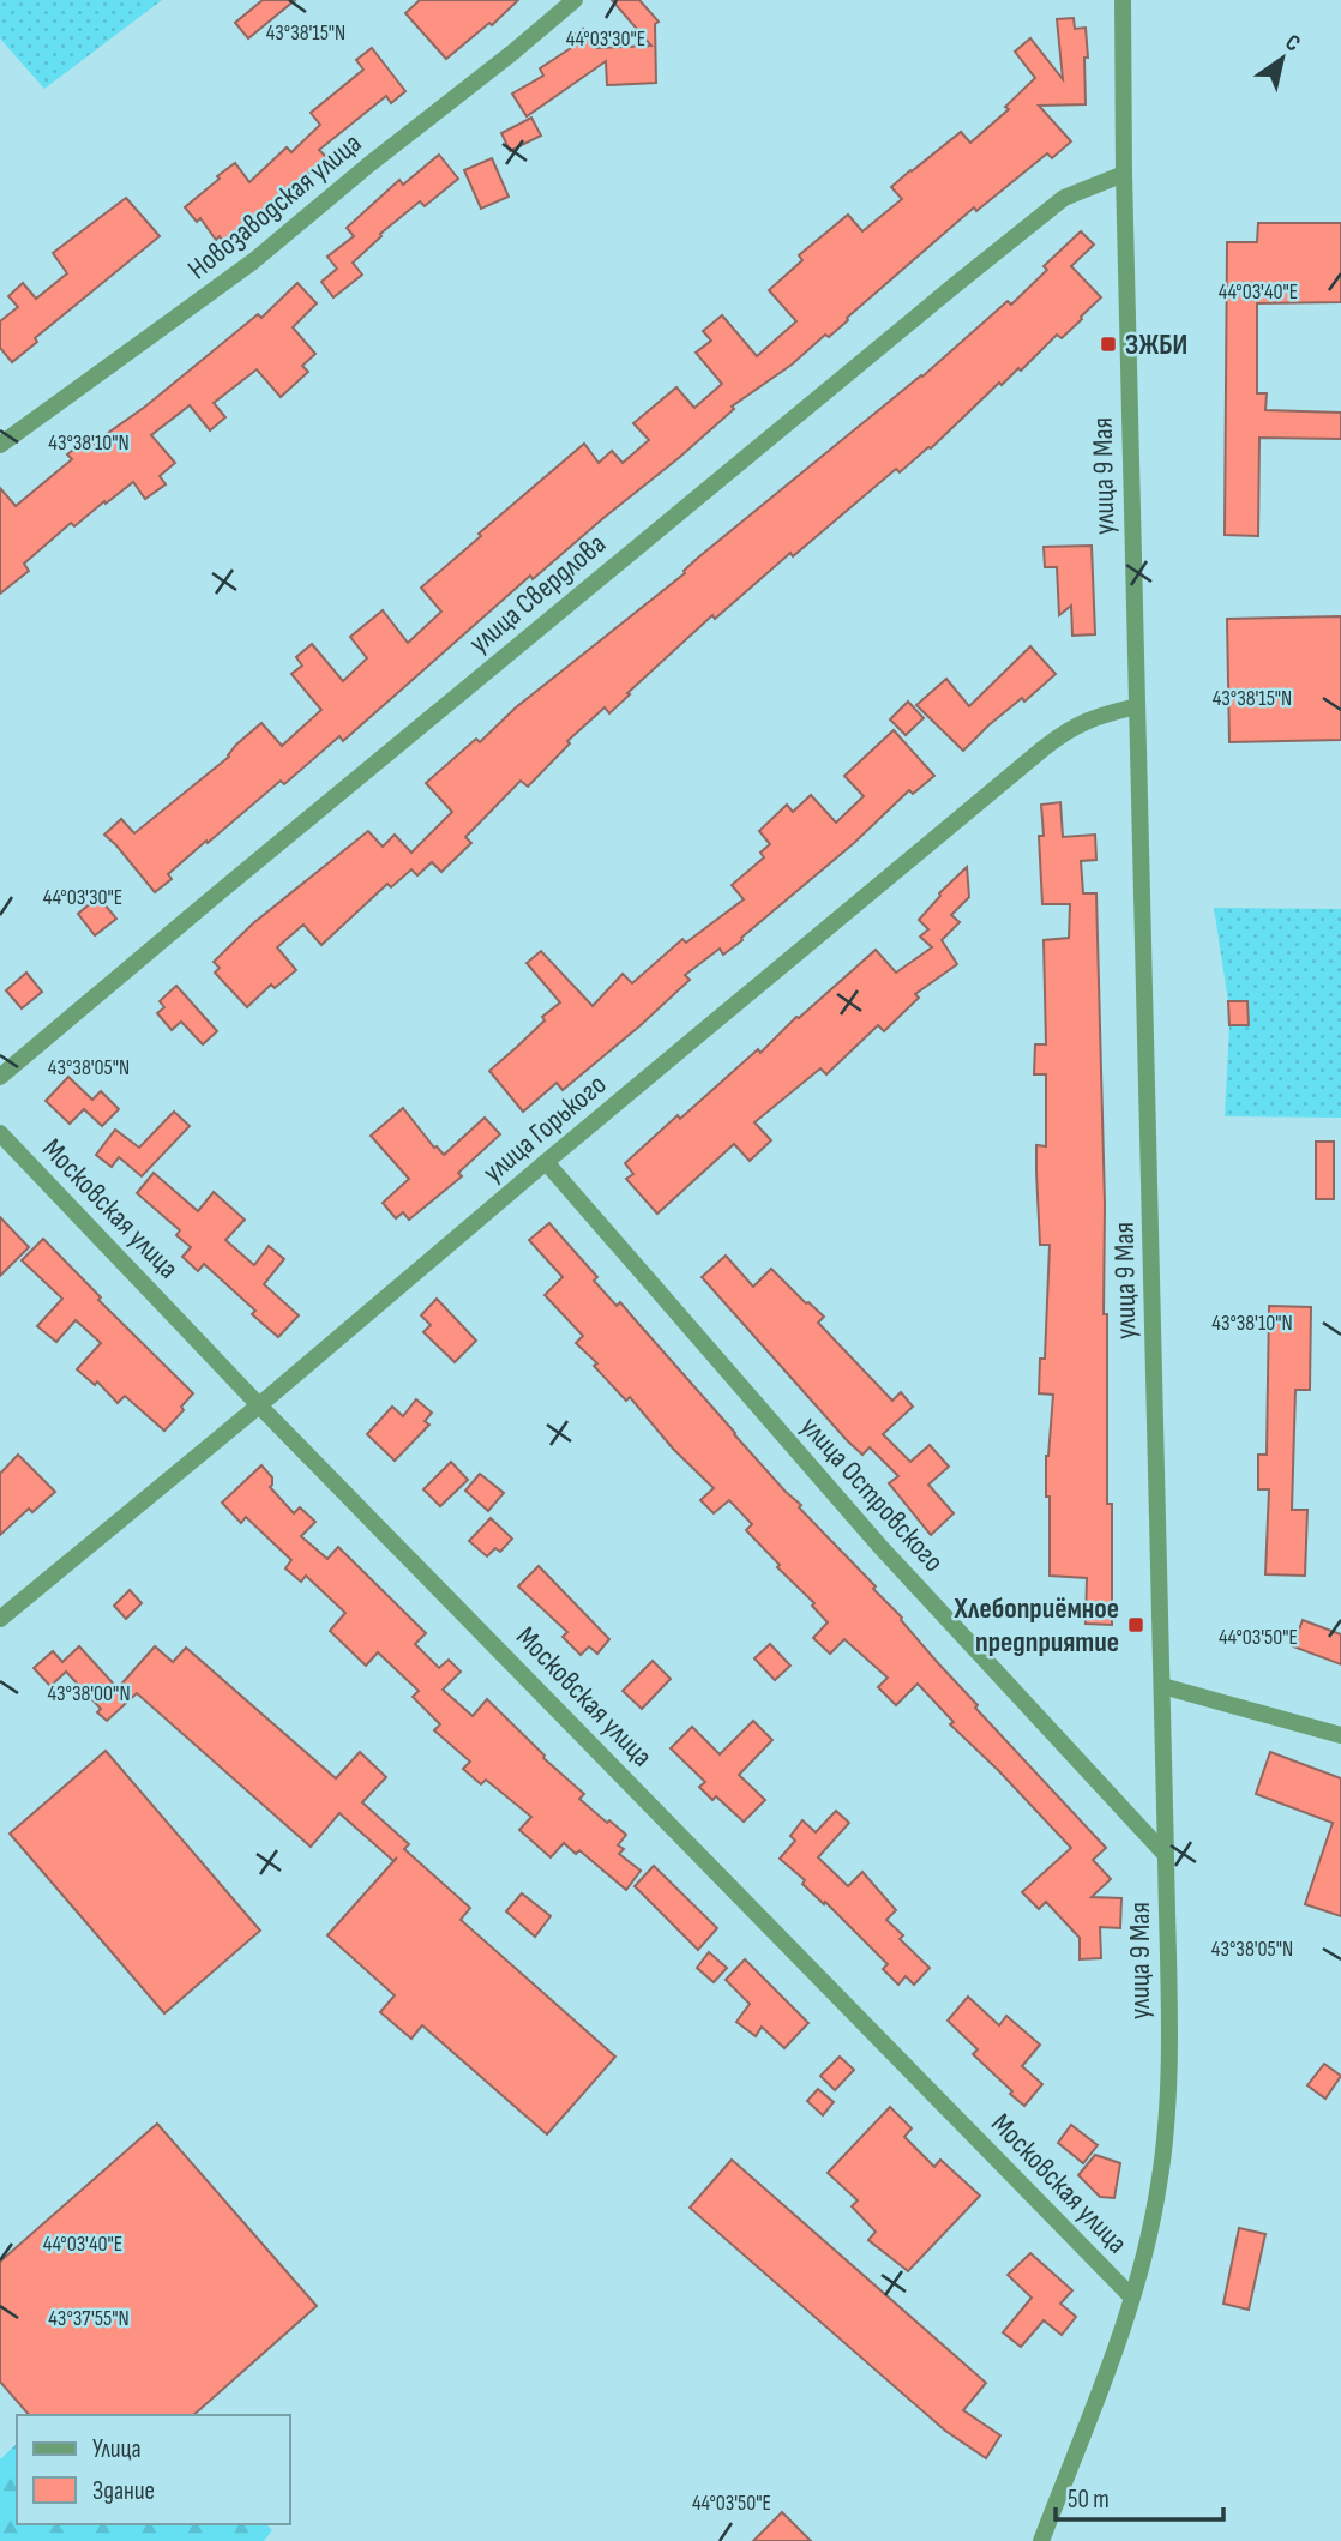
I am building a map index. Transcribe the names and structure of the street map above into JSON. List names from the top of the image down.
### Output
{
  "streets": {
    "street": [
      "Новозаводская улица",
      "улица 9 Мая",
      "улица Свердлова",
      "улица Горького",
      "Московская улица",
      "улица Островского"
    ]
  },
  "crossings": [
    ["улица 9 Мая", "улица Свердлова"],
    ["улица 9 Мая", "улица Горького"],
    ["улица 9 Мая", "Московская улица"],
    ["улица 9 Мая", "улица Островского"],
    ["улица Горького", "Московская улица"],
    ["улица Горького", "улица Островского"]
  ],
  "places": {
    "transit": ["ЗЖБИ", "Хлебоприёмное предприятие"]
  },
  "legend": ["Улица", "Здание"],
  "scale_bar": "50 m",
  "north": "top right",
  "coordinates": [
    "43°38'15\"N",
    "44°03'30\"E",
    "44°03'40\"E",
    "43°38'10\"N",
    "43°38'05\"N",
    "44°03'50\"E",
    "43°38'00\"N",
    "43°37'55\"N"
  ]
}
